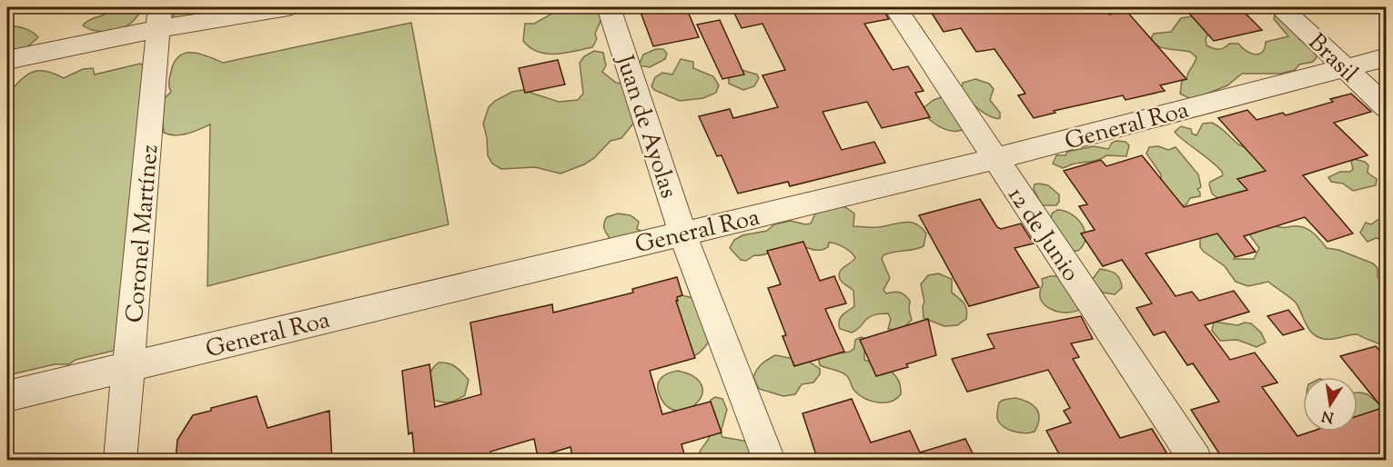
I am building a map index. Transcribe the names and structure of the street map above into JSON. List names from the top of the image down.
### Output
{
  "streets": {
    "street": [
      "Brasil",
      "General Roa",
      "Juan de Ayolas",
      "Coronel Martínez",
      "12 de Junio"
    ]
  },
  "crossings": [
    ["Brasil", "General Roa"],
    ["General Roa", "Juan de Ayolas"],
    ["General Roa", "Coronel Martínez"],
    ["General Roa", "12 de Junio"]
  ],
  "north": "bottom"
}
